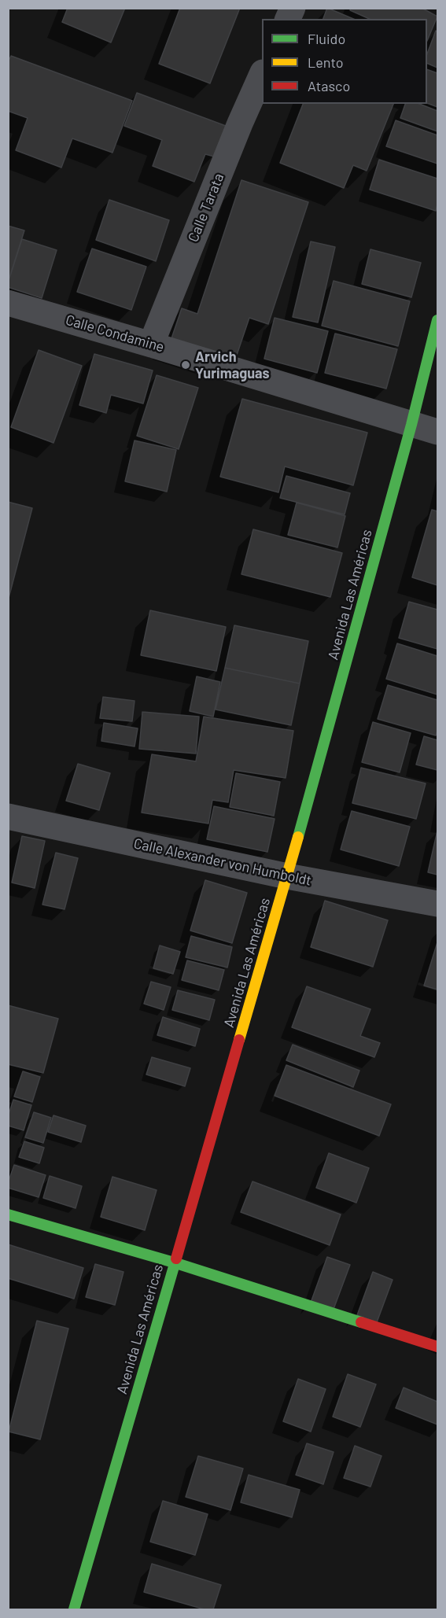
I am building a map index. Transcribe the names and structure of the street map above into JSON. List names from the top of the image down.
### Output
{
  "streets": {
    "street": [
      "Calle Tarata",
      "Calle Condamine",
      "Avenida Las Américas",
      "Calle Alexander von Humboldt"
    ]
  },
  "crossings": [
    ["Calle Tarata", "Calle Condamine"],
    ["Calle Condamine", "Avenida Las Américas"],
    ["Avenida Las Américas", "Calle Alexander von Humboldt"]
  ],
  "places": ["Arvich Yurimaguas"],
  "legend": ["Fluido", "Lento", "Atasco"]
}
